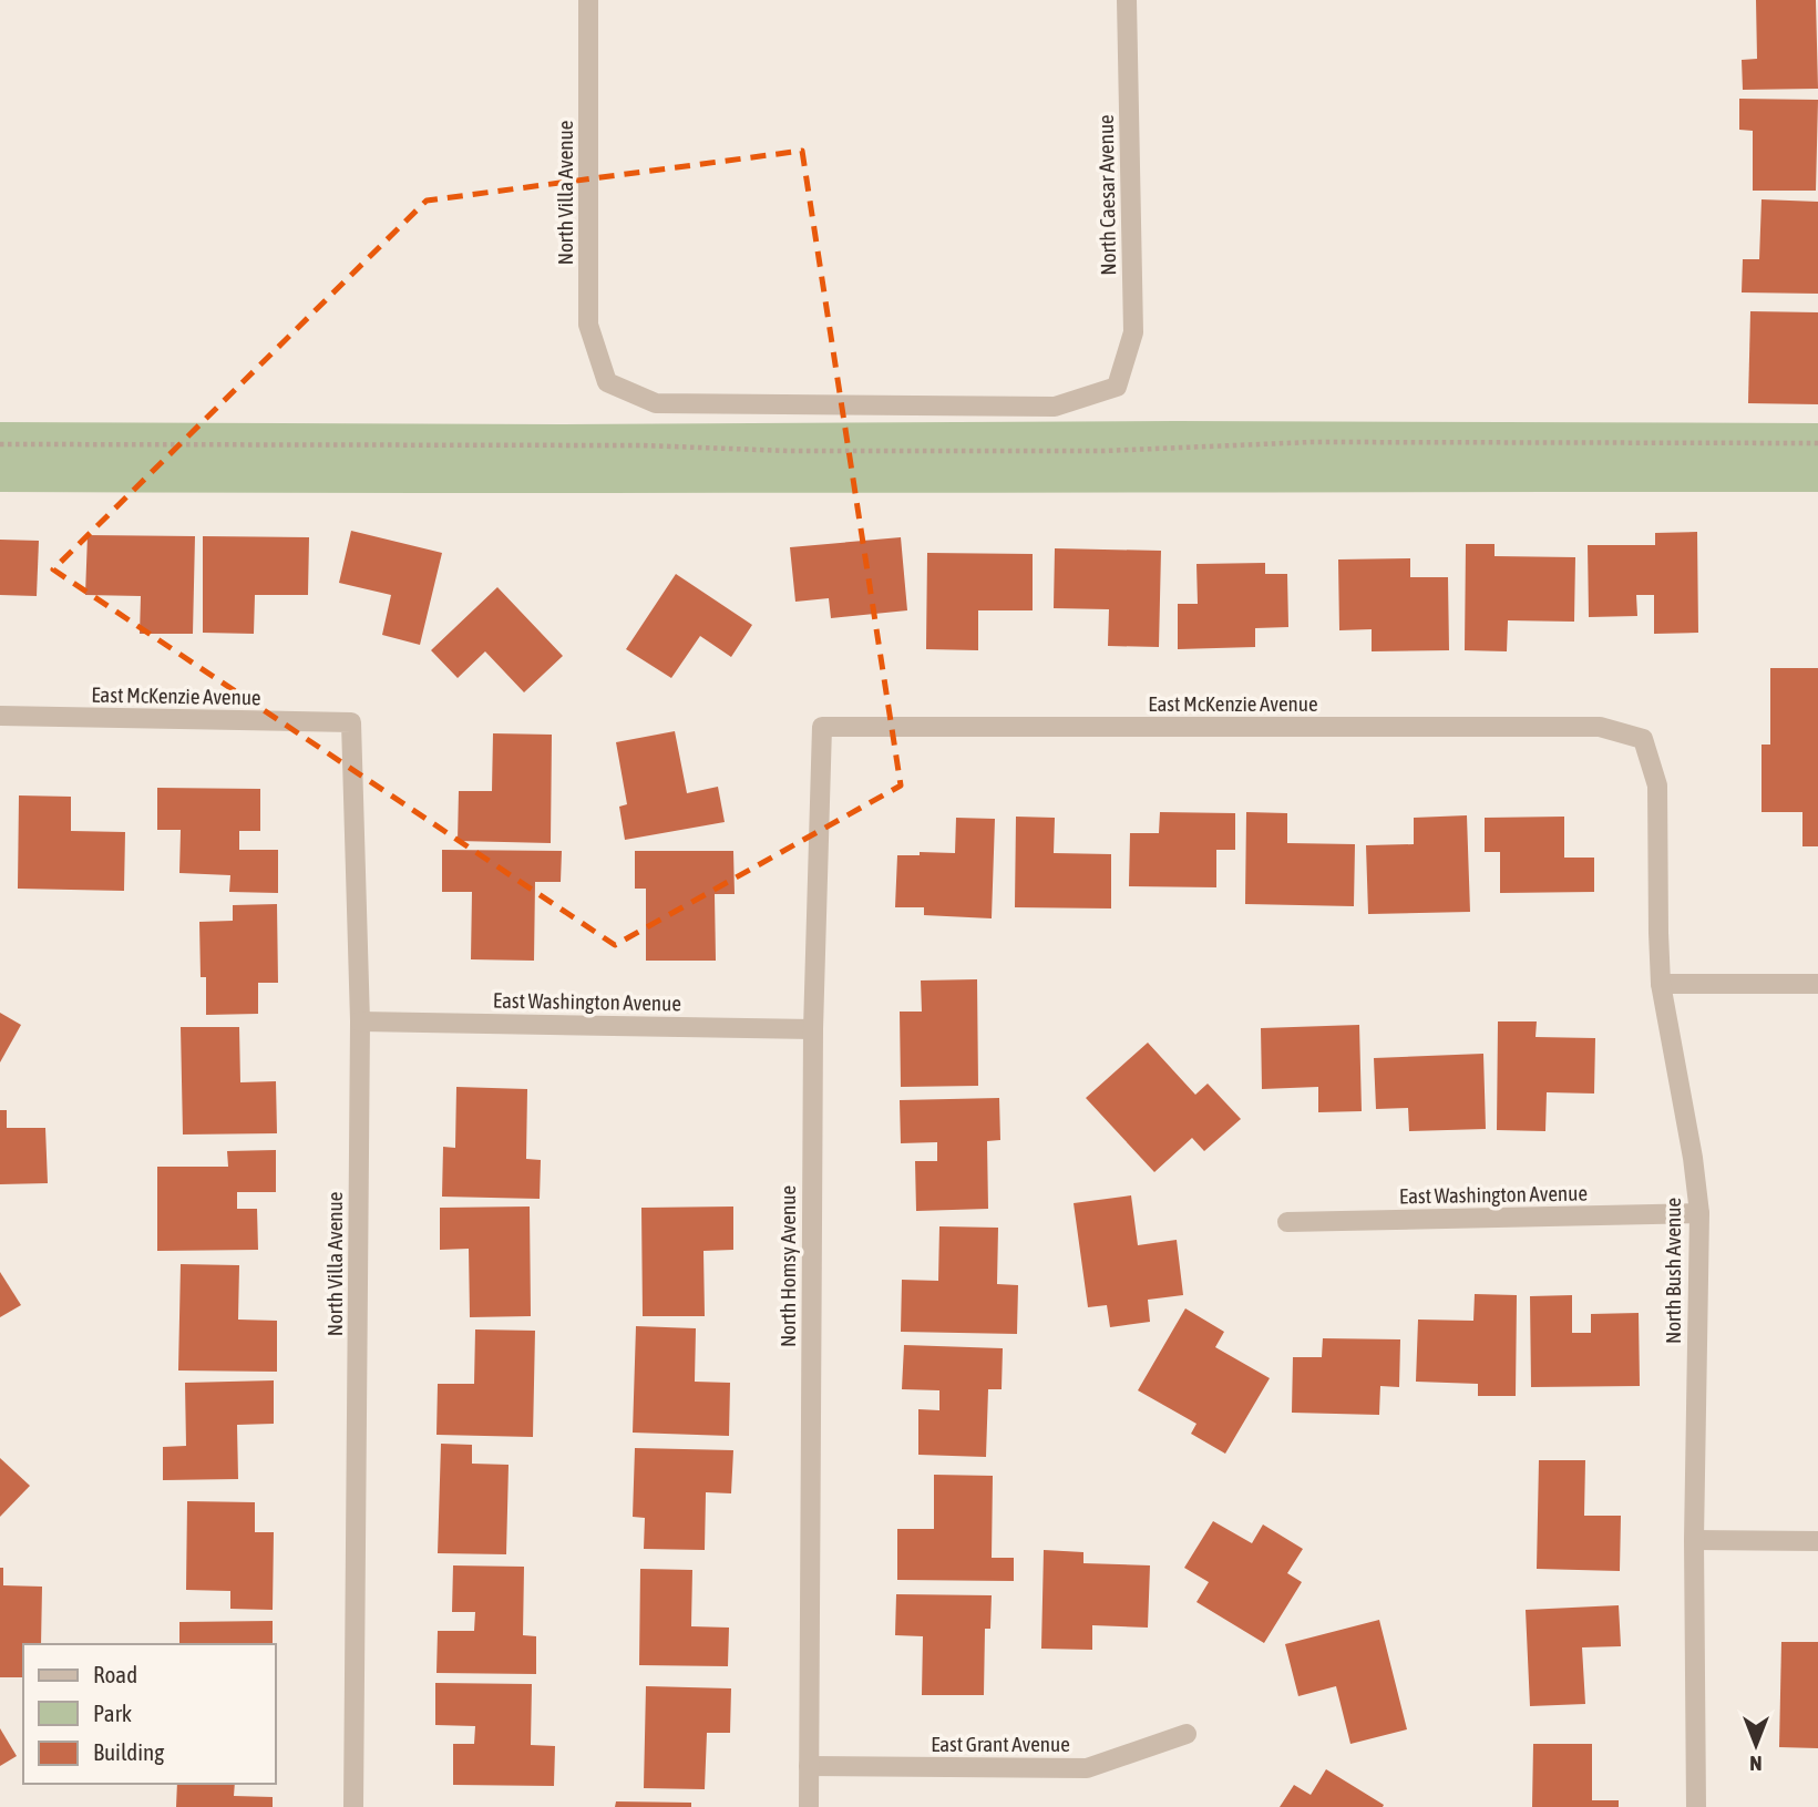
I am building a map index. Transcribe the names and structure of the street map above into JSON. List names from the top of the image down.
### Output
{
  "streets": {
    "street": [
      "North Villa Avenue",
      "North Caesar Avenue",
      "East McKenzie Avenue",
      "East Washington Avenue",
      "North Homsy Avenue",
      "North Bush Avenue",
      "East Grant Avenue"
    ]
  },
  "crossings": [
    ["North Villa Avenue", "North Caesar Avenue"],
    ["North Villa Avenue", "East McKenzie Avenue"],
    ["North Villa Avenue", "East Washington Avenue"],
    ["East McKenzie Avenue", "North Homsy Avenue"],
    ["East McKenzie Avenue", "North Bush Avenue"],
    ["East Washington Avenue", "North Homsy Avenue"],
    ["East Washington Avenue", "North Bush Avenue"],
    ["North Homsy Avenue", "East Grant Avenue"]
  ],
  "legend": ["Road", "Park", "Building"],
  "north": "bottom"
}
